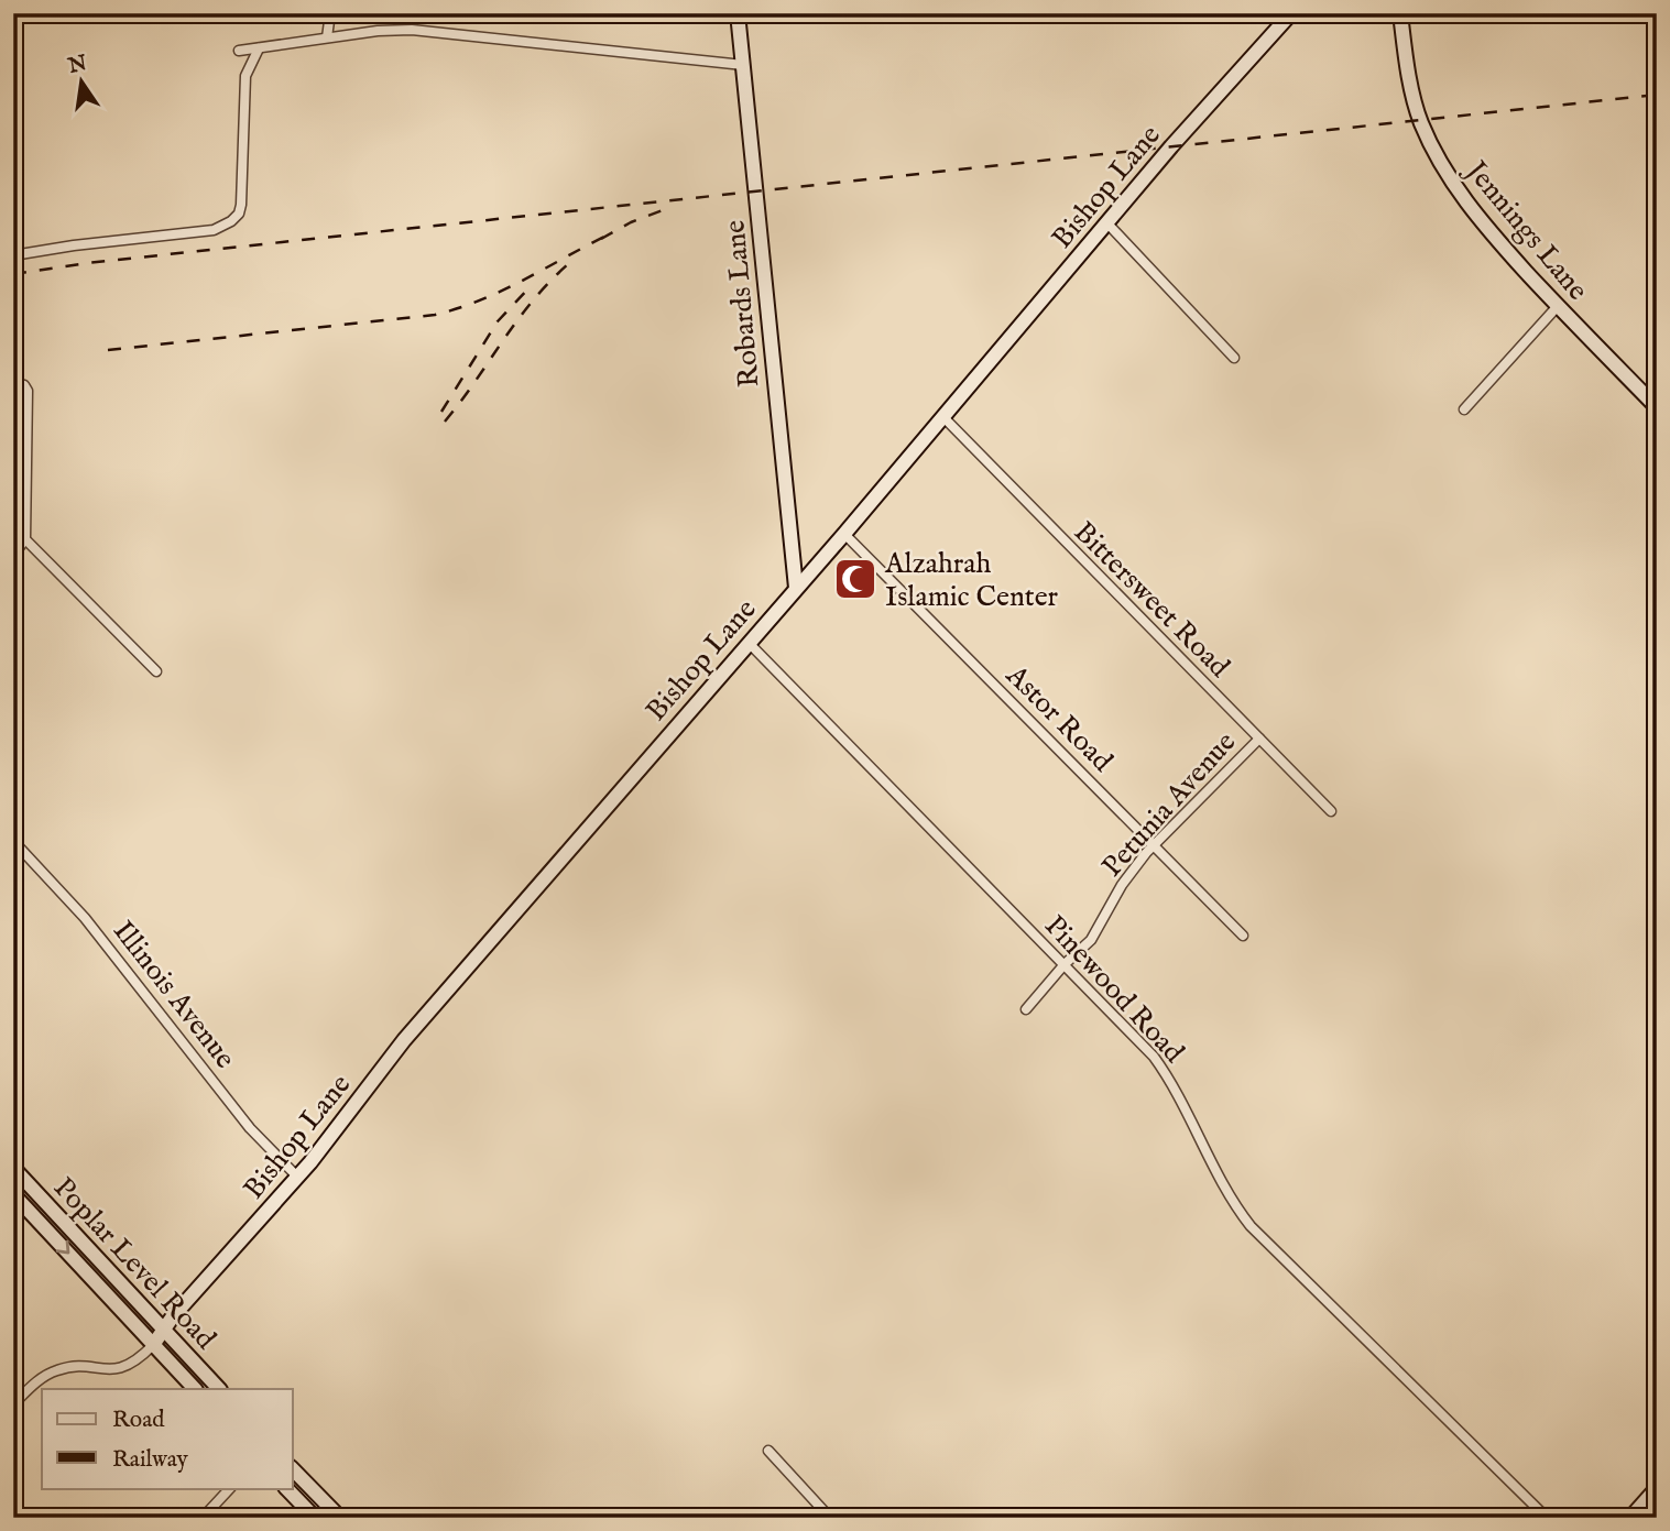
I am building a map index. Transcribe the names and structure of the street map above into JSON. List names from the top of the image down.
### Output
{
  "streets": {
    "street": [
      "Bishop Lane",
      "Jennings Lane",
      "Robards Lane",
      "Bittersweet Road",
      "Astor Road",
      "Petunia Avenue",
      "Pinewood Road",
      "Illinois Avenue",
      "Poplar Level Road"
    ]
  },
  "crossings": [
    ["Bishop Lane", "Robards Lane"],
    ["Bishop Lane", "Bittersweet Road"],
    ["Bishop Lane", "Astor Road"],
    ["Bishop Lane", "Pinewood Road"],
    ["Bishop Lane", "Illinois Avenue"],
    ["Bishop Lane", "Poplar Level Road"],
    ["Bittersweet Road", "Petunia Avenue"],
    ["Astor Road", "Petunia Avenue"],
    ["Petunia Avenue", "Pinewood Road"]
  ],
  "places": {
    "mosque": ["Alzahrah Islamic Center"]
  },
  "legend": ["Road", "Railway"],
  "north": "top"
}
